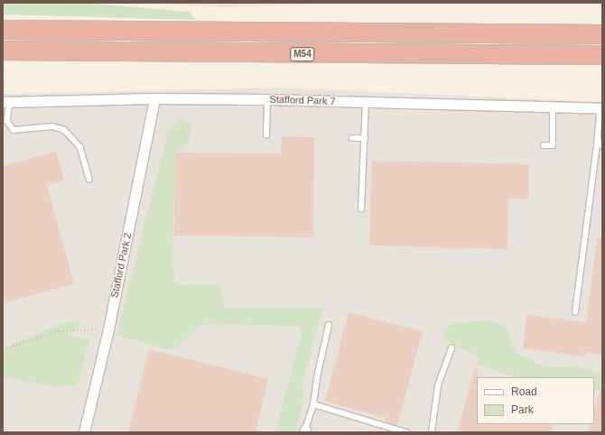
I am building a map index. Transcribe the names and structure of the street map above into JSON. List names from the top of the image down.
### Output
{
  "streets": {
    "highway": ["M54"],
    "street": ["Stafford Park 7", "Stafford Park 2"]
  },
  "crossings": [
    ["Stafford Park 7", "Stafford Park 2"]
  ],
  "legend": ["Road", "Park"]
}
